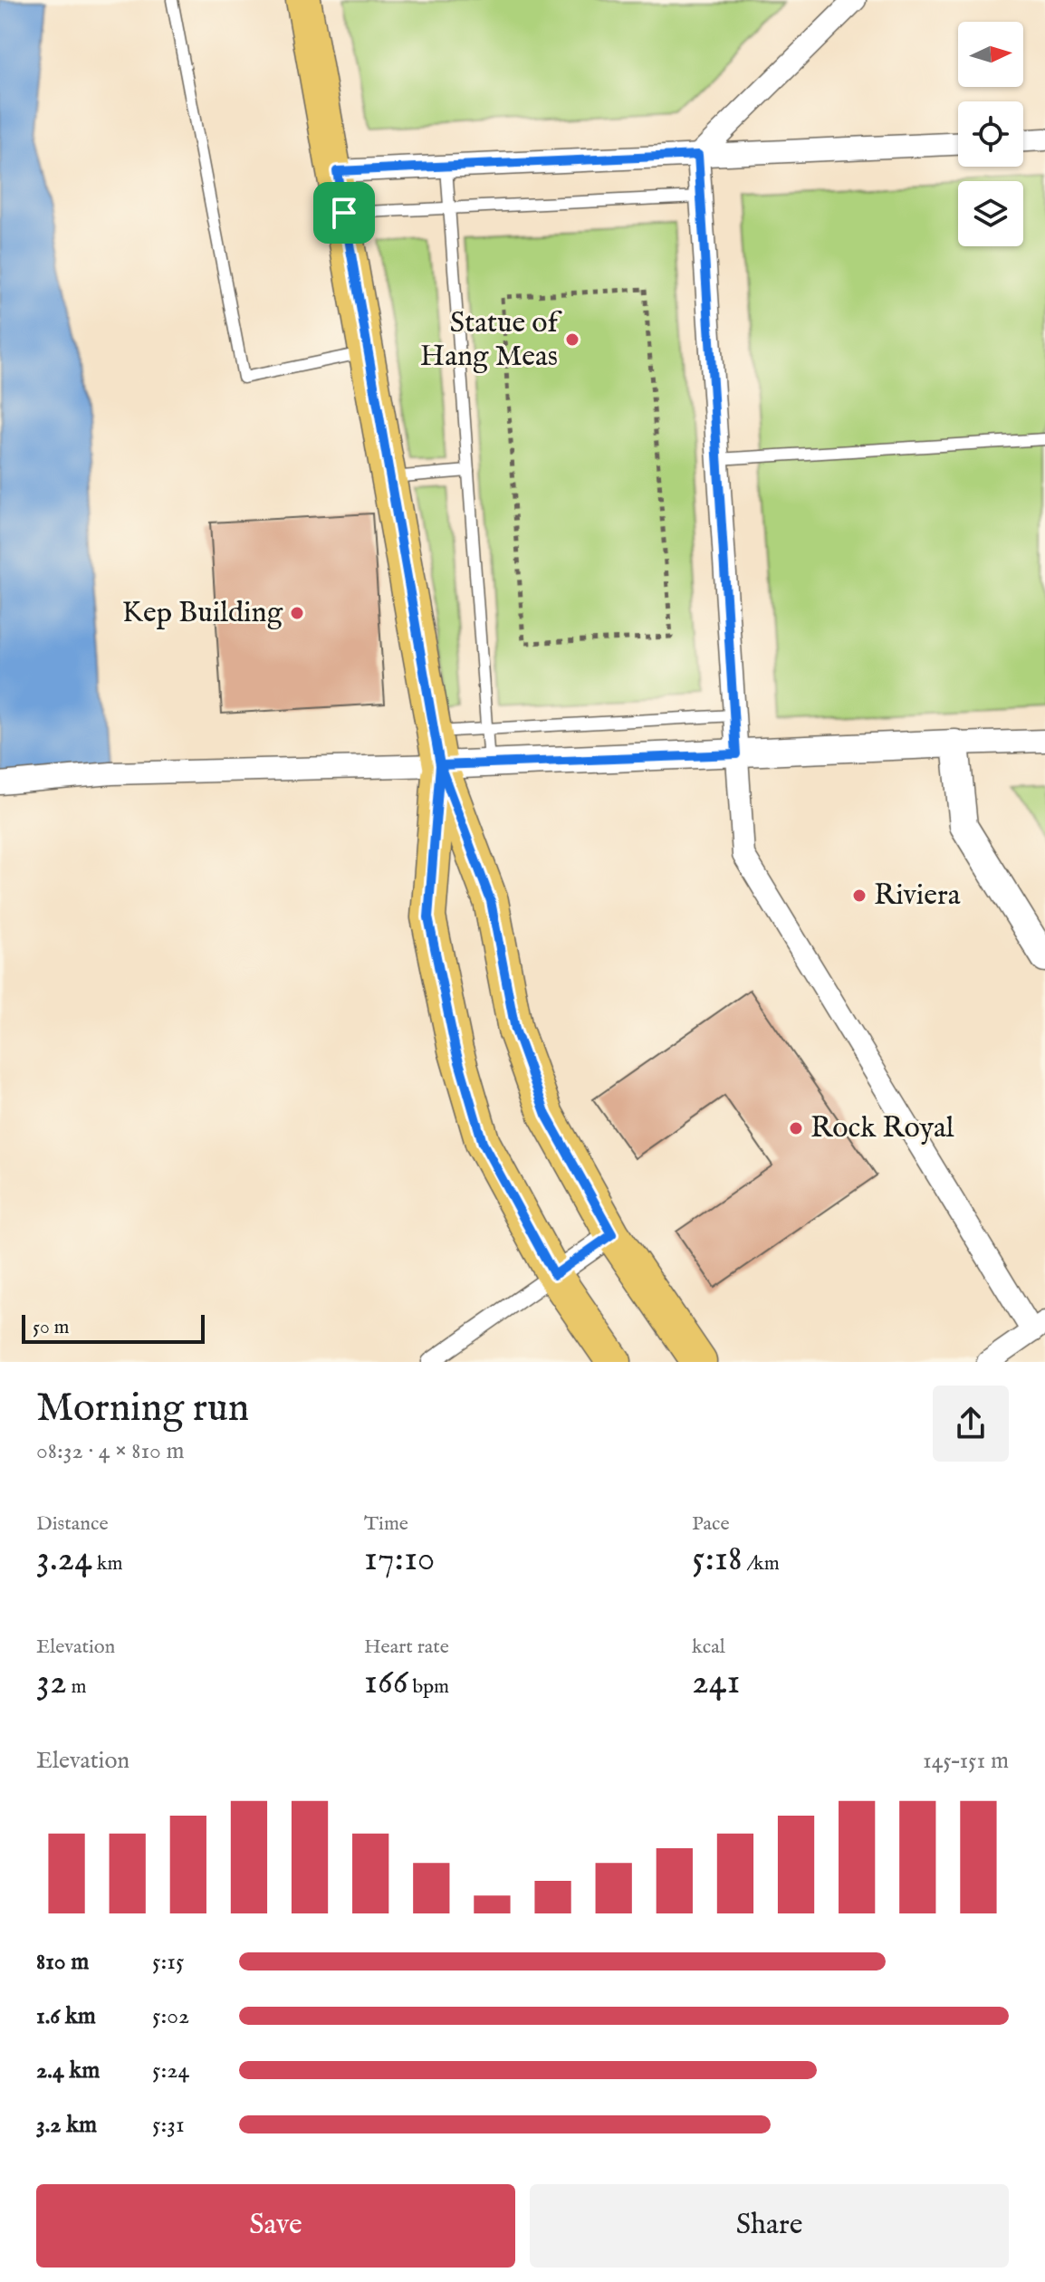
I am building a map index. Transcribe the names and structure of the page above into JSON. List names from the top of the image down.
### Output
{
  "places": [
    "Statue of Hang Meas",
    "Kep Building",
    "Riviera",
    "Rock Royal"
  ],
  "scale_bar": "50 m",
  "north": "right",
  "page": {
    "scale": "50 m",
    "heading": ["Morning run", "08:32 · 4 × 810 m"],
    "stats": [
      ["Distance", "3.24 km"],
      ["Time", "17:10"],
      ["Pace", "5:18 /km"],
      ["Elevation", "32 m"],
      ["Heart rate", "166 bpm"],
      ["kcal", "241"]
    ],
    "chart": ["Elevation", "145–151 m"],
    "list": [
      {
        "name": "810 m",
        "note": "5:15"
      },
      {
        "name": "1.6 km",
        "note": "5:02"
      },
      {
        "name": "2.4 km",
        "note": "5:24"
      },
      {
        "name": "3.2 km",
        "note": "5:31"
      }
    ],
    "buttons": ["Save", "Share"]
  }
}
